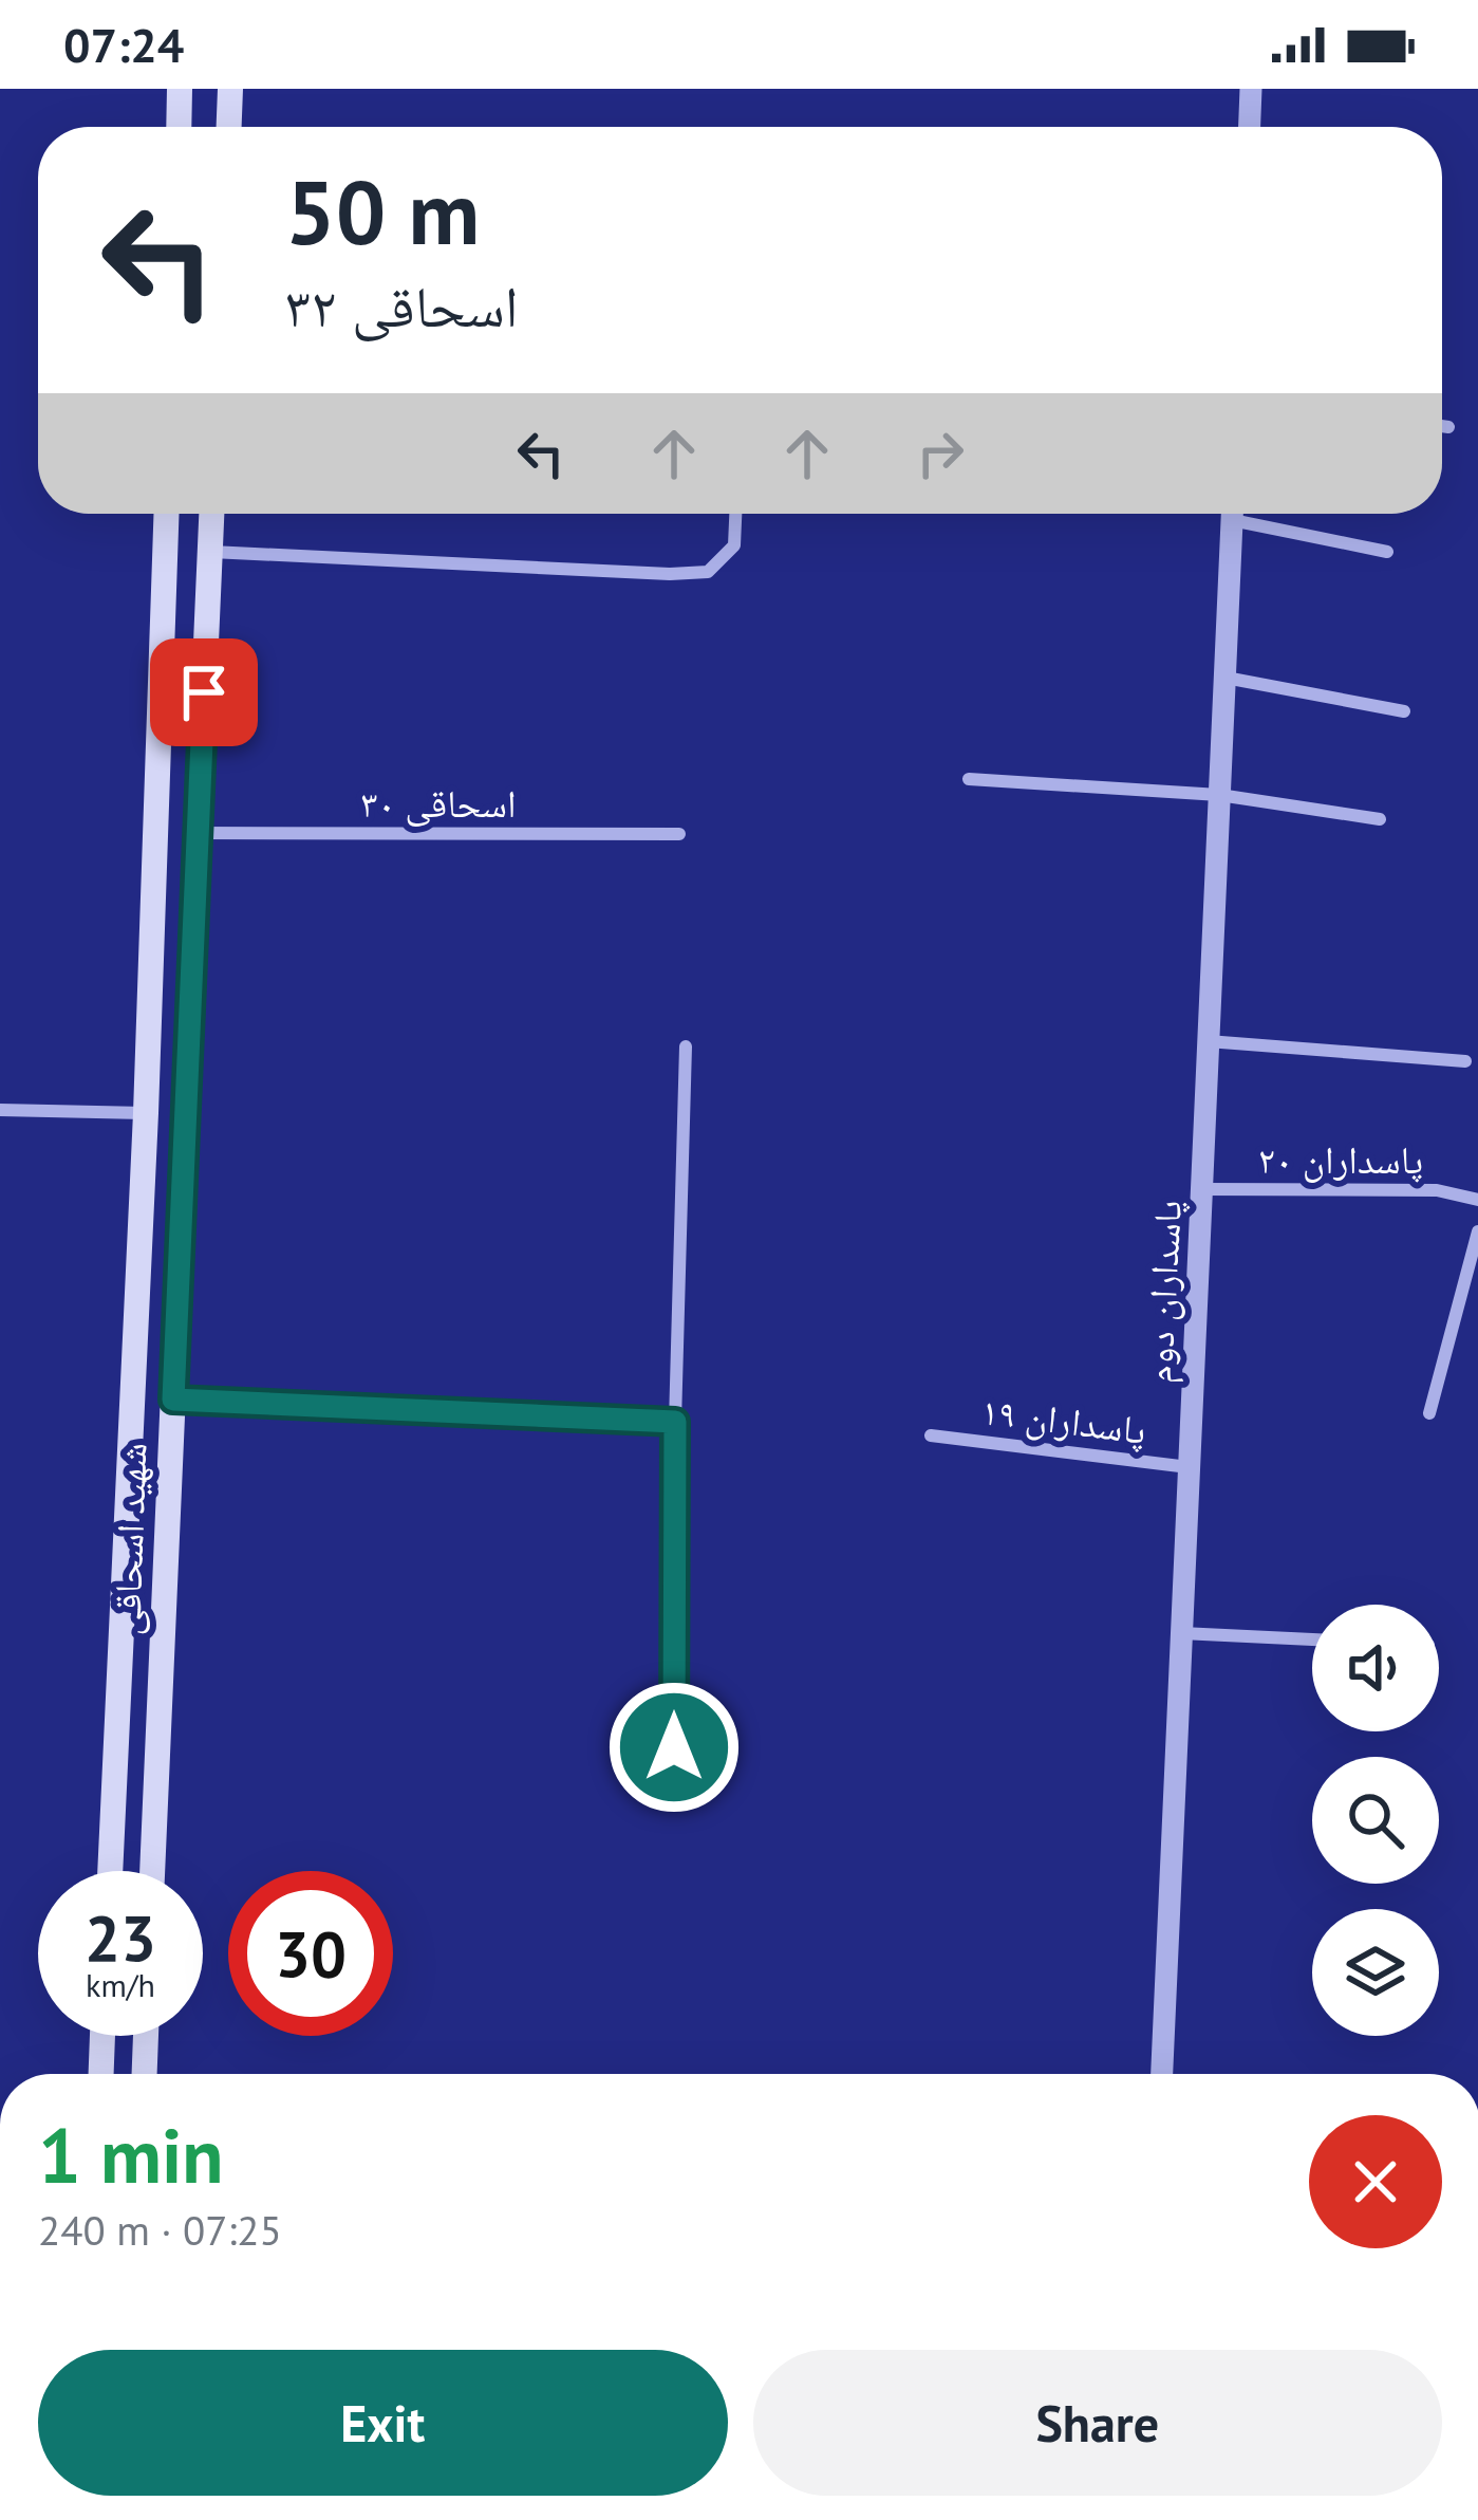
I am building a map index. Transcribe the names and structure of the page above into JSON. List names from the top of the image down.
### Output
{
  "streets": {
    "main road": ["شهید اسحاقی"],
    "street": [
      "اسحاقی ۳۰",
      "پاسداران ۲۰",
      "پاسداران دوم",
      "پاسداران ۱۹"
    ]
  },
  "crossings": [
    ["اسحاقی ۳۰", "شهید اسحاقی"],
    ["پاسداران ۲۰", "پاسداران دوم"],
    ["پاسداران دوم", "پاسداران ۱۹"]
  ],
  "page": {
    "status": "07:24",
    "turn": ["50 m", "اسحاقی ۳۲"],
    "speed": "23 km/h",
    "limit": "30",
    "heading": ["1 min", "240 m · 07:25"],
    "buttons": ["Exit", "Share"]
  }
}
